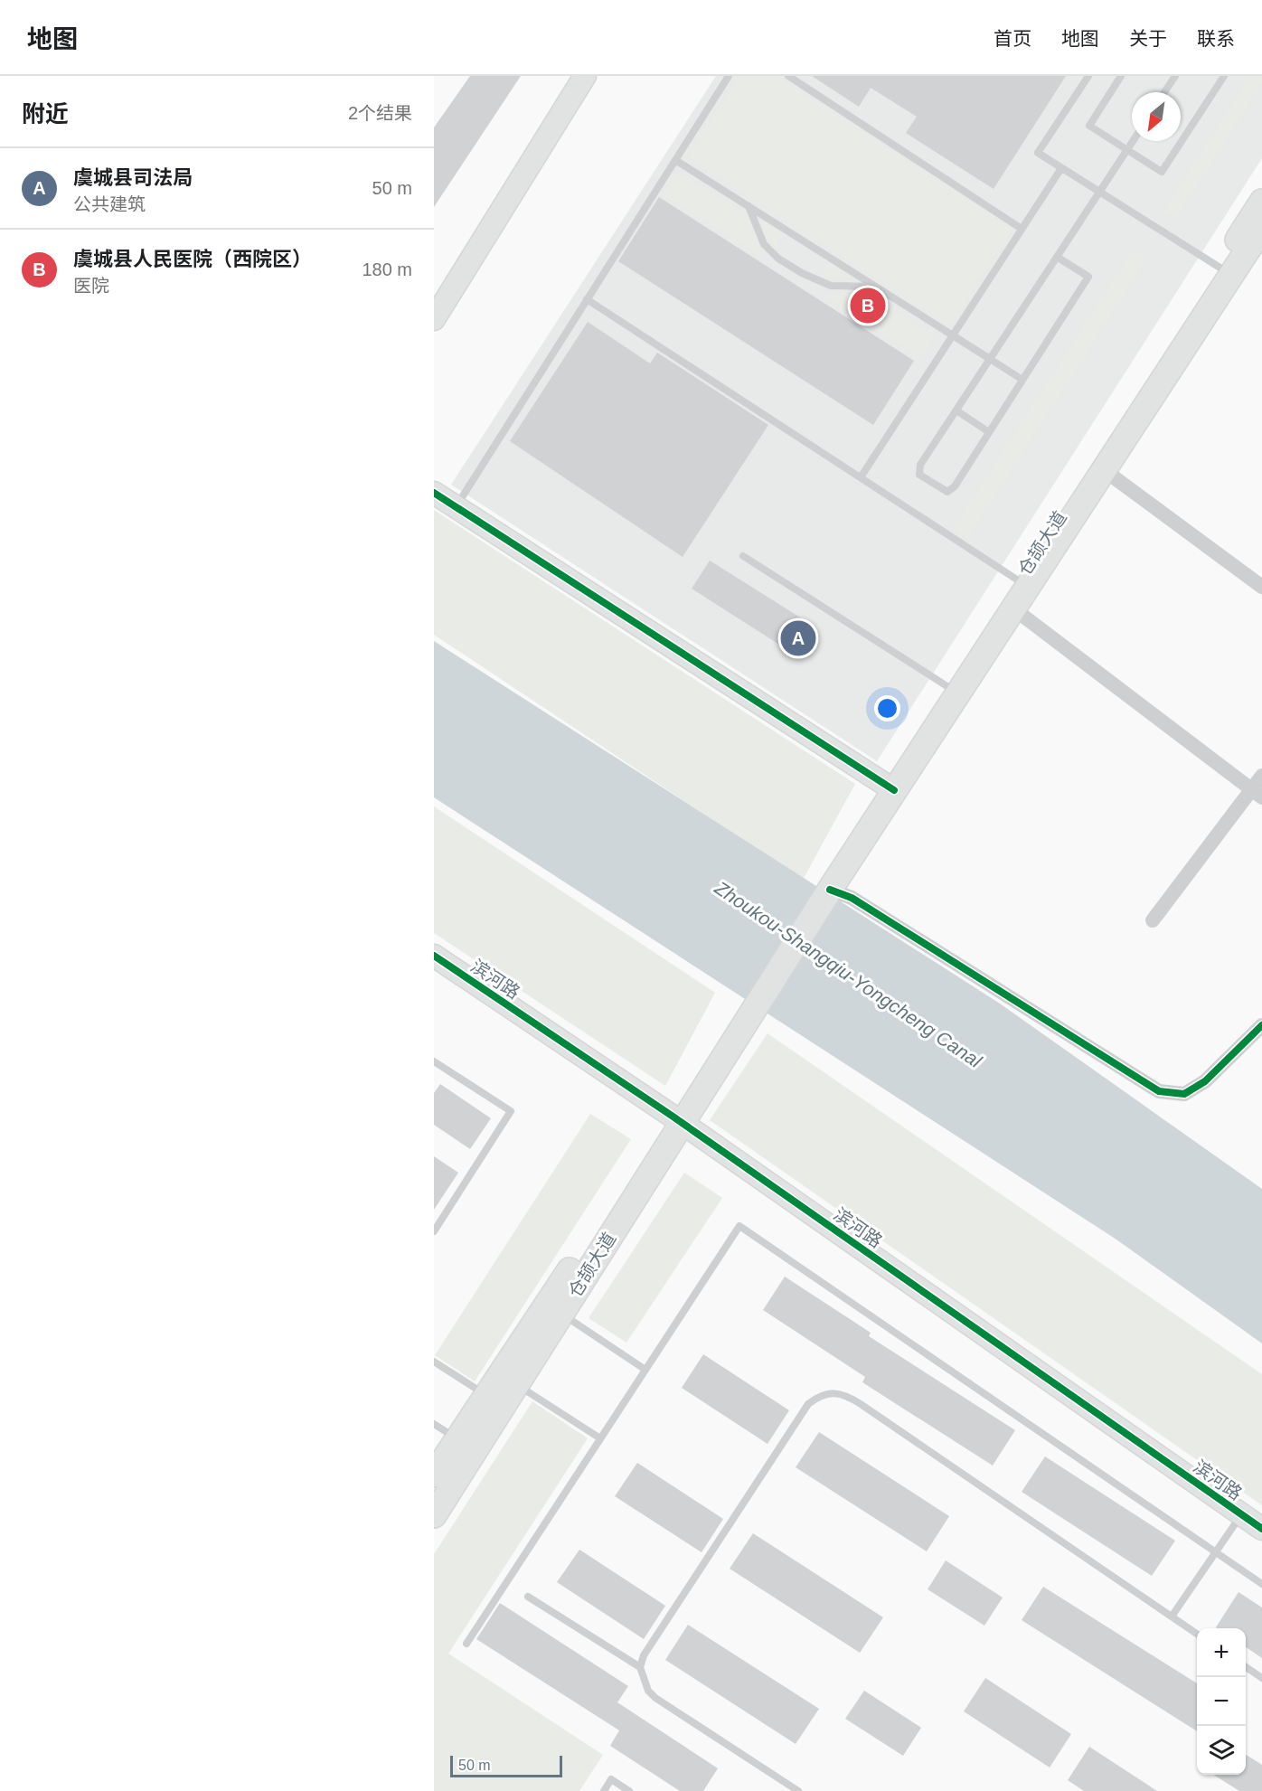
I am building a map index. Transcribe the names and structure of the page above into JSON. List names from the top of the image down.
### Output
{
  "streets": {
    "main road": ["仓颉大道"],
    "street": ["滨河路"]
  },
  "crossings": [
    ["仓颉大道", "滨河路"]
  ],
  "water": ["Zhoukou-Shangqiu-Yongcheng Canal"],
  "scale_bar": "50 m",
  "north": "bottom left",
  "page": {
    "header": "地图",
    "nav": [
      "首页",
      "地图",
      "关于",
      "联系"
    ],
    "heading": ["附近", "2个结果"],
    "list": [
      {
        "mark": "A",
        "name": "虞城县司法局",
        "note": "公共建筑",
        "value": "50 m"
      },
      {
        "mark": "B",
        "name": "虞城县人民医院（西院区）",
        "note": "医院",
        "value": "180 m"
      }
    ],
    "pins": ["B", "A"],
    "map_buttons": ["+", "−"],
    "scale": "50 m"
  }
}
